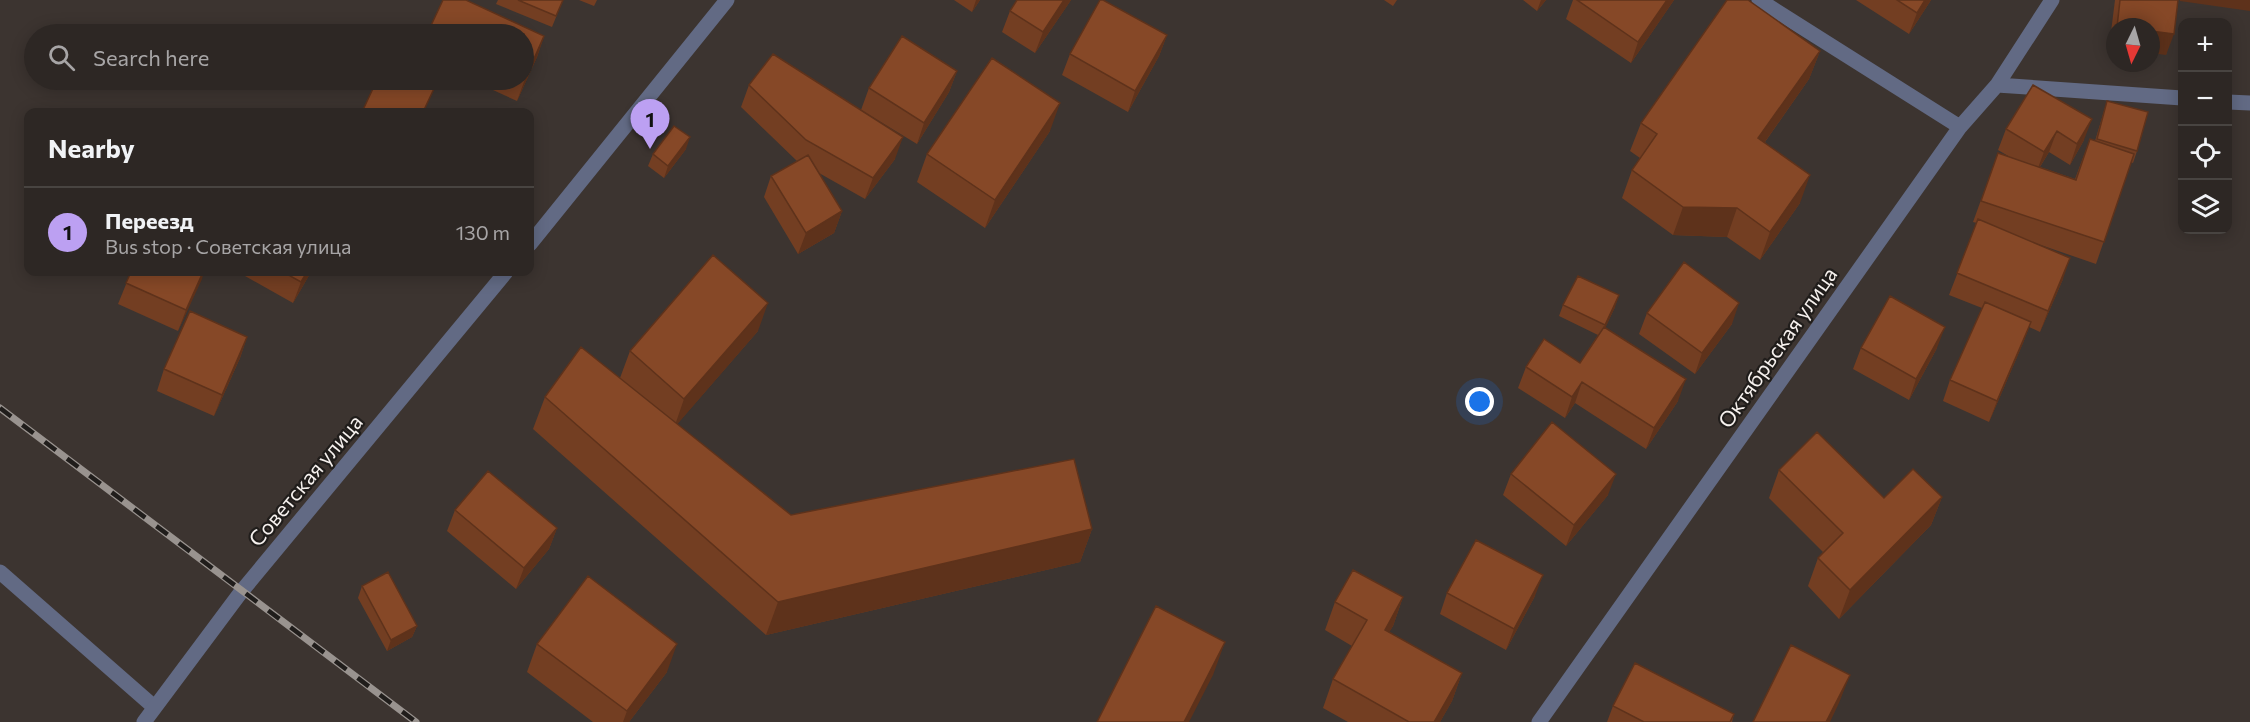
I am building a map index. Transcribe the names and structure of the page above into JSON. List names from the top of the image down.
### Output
{
  "streets": {
    "street": ["Октябрьская улица", "Советская улица"]
  },
  "north": "bottom",
  "page": {
    "map_buttons": ["+", "−"],
    "search": "Search here",
    "pins": "1",
    "heading": "Nearby",
    "list": [
      {
        "mark": "1",
        "name": "Переезд",
        "note": "Bus stop · Советская улица",
        "value": "130 m"
      }
    ]
  }
}
